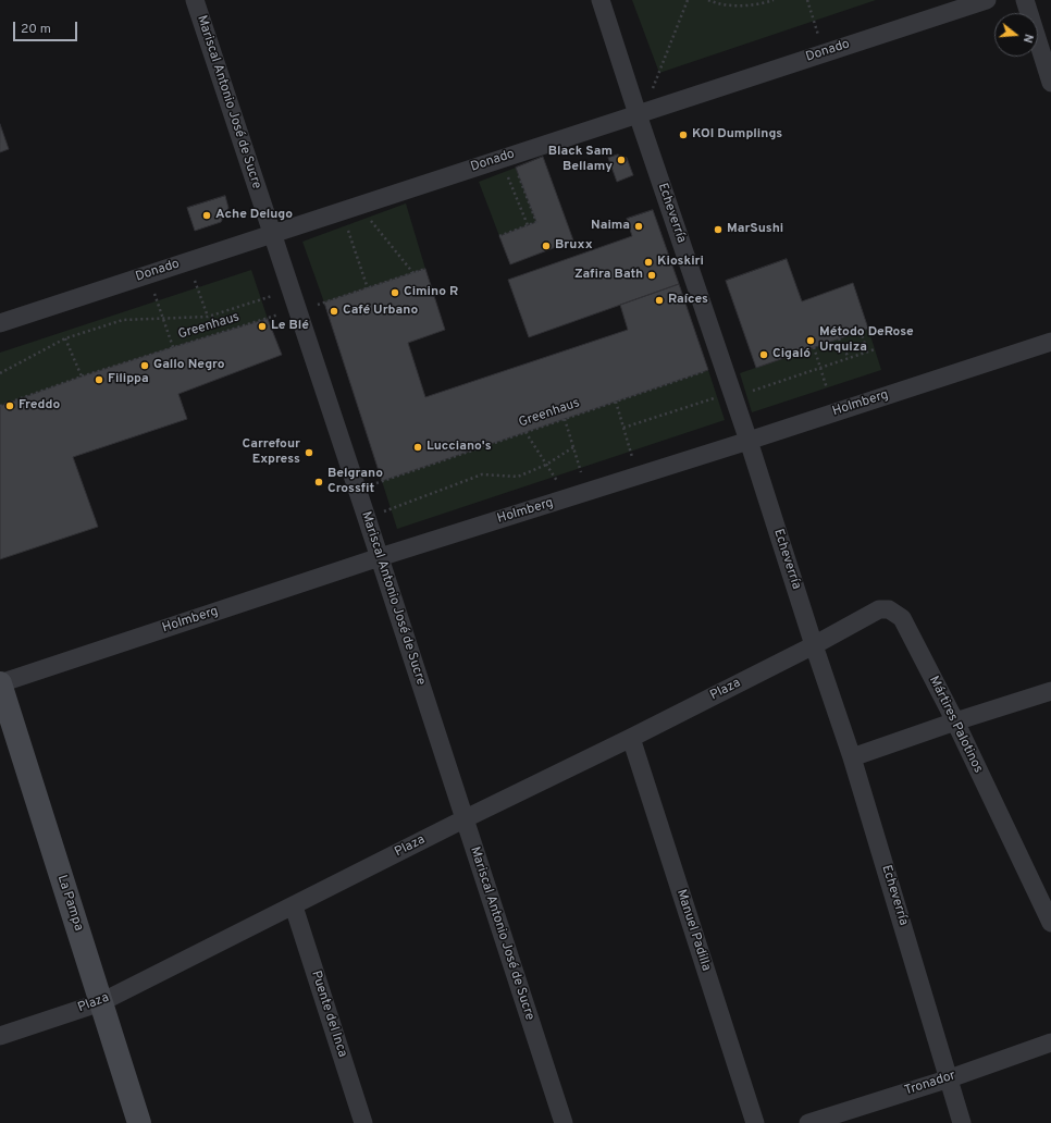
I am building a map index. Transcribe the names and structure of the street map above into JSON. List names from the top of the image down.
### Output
{
  "streets": {
    "street": [
      "Donado",
      "Mariscal Antonio José de Sucre",
      "Echeverría",
      "Holmberg",
      "Plaza",
      "Mártires Palotinos",
      "La Pampa",
      "Manuel Padilla",
      "Puente del Inca",
      "Tronador"
    ],
    "path": ["Greenhaus"]
  },
  "crossings": [
    ["Donado", "Mariscal Antonio José de Sucre"],
    ["Donado", "Echeverría"],
    ["Mariscal Antonio José de Sucre", "Greenhaus"],
    ["Mariscal Antonio José de Sucre", "Holmberg"],
    ["Mariscal Antonio José de Sucre", "Plaza"],
    ["Echeverría", "Greenhaus"],
    ["Echeverría", "Holmberg"],
    ["Echeverría", "Plaza"],
    ["Echeverría", "Mártires Palotinos"],
    ["Echeverría", "Tronador"],
    ["Holmberg", "La Pampa"],
    ["Plaza", "Mártires Palotinos"],
    ["Plaza", "La Pampa"],
    ["Plaza", "Manuel Padilla"],
    ["Plaza", "Puente del Inca"]
  ],
  "places": [
    "KOI Dumplings",
    "Black Sam Bellamy",
    "Ache Delugo",
    "Naima",
    "MarSushi",
    "Bruxx",
    "Kioskiri",
    "Zafira Bath",
    "Cimino R",
    "Raíces",
    "Café Urbano",
    "Le Blé",
    "Método DeRose Urquiza",
    "Cigaló",
    "Gallo Negro",
    "Filippa",
    "Freddo",
    "Lucciano's",
    "Carrefour Express",
    "Belgrano Crossfit"
  ],
  "scale_bar": "20 m",
  "north": "right"
}
